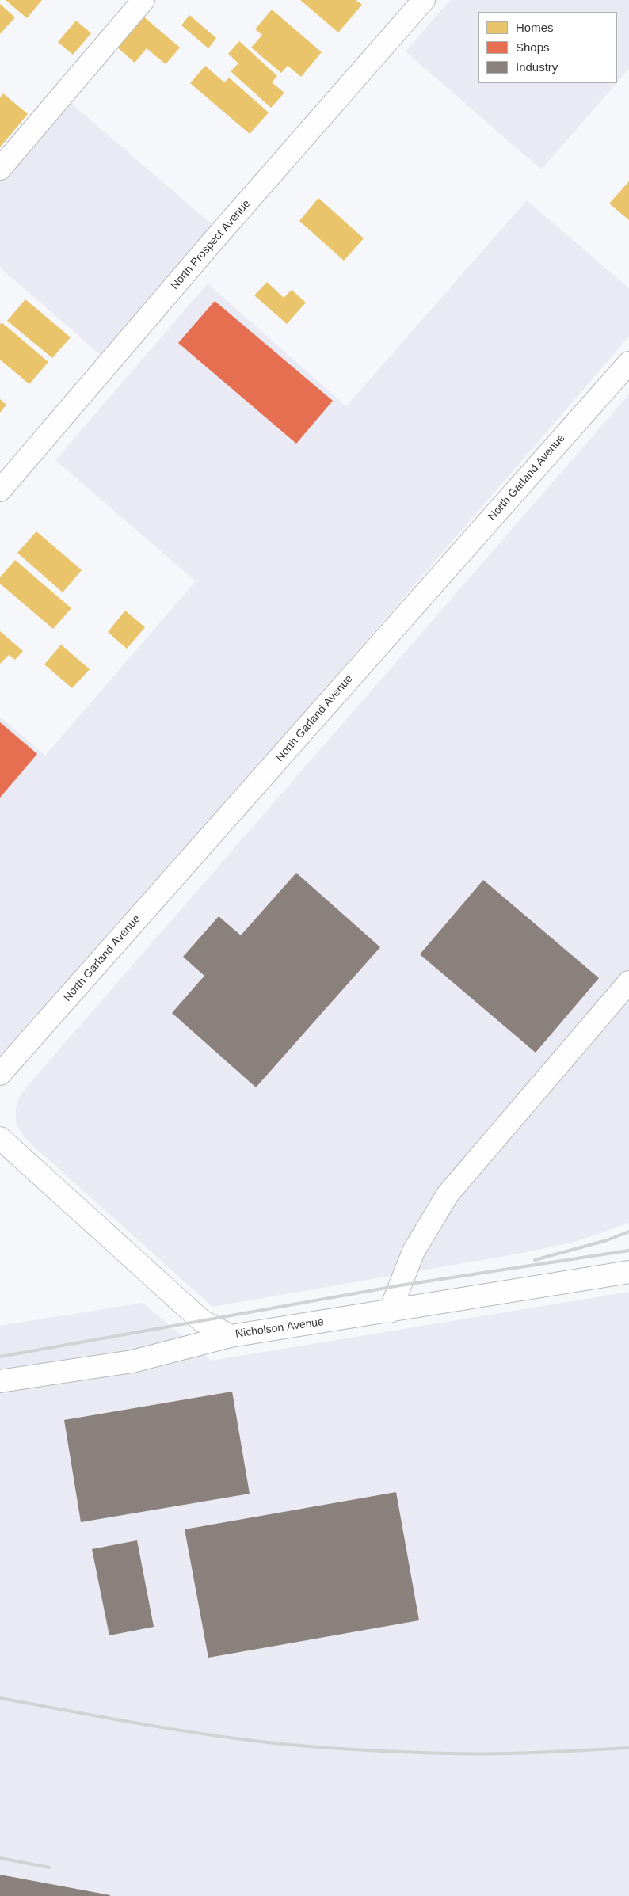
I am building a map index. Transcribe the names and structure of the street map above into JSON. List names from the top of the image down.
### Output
{
  "streets": {
    "street": ["North Prospect Avenue", "North Garland Avenue", "Nicholson Avenue"]
  },
  "legend": ["Homes", "Shops", "Industry"]
}
